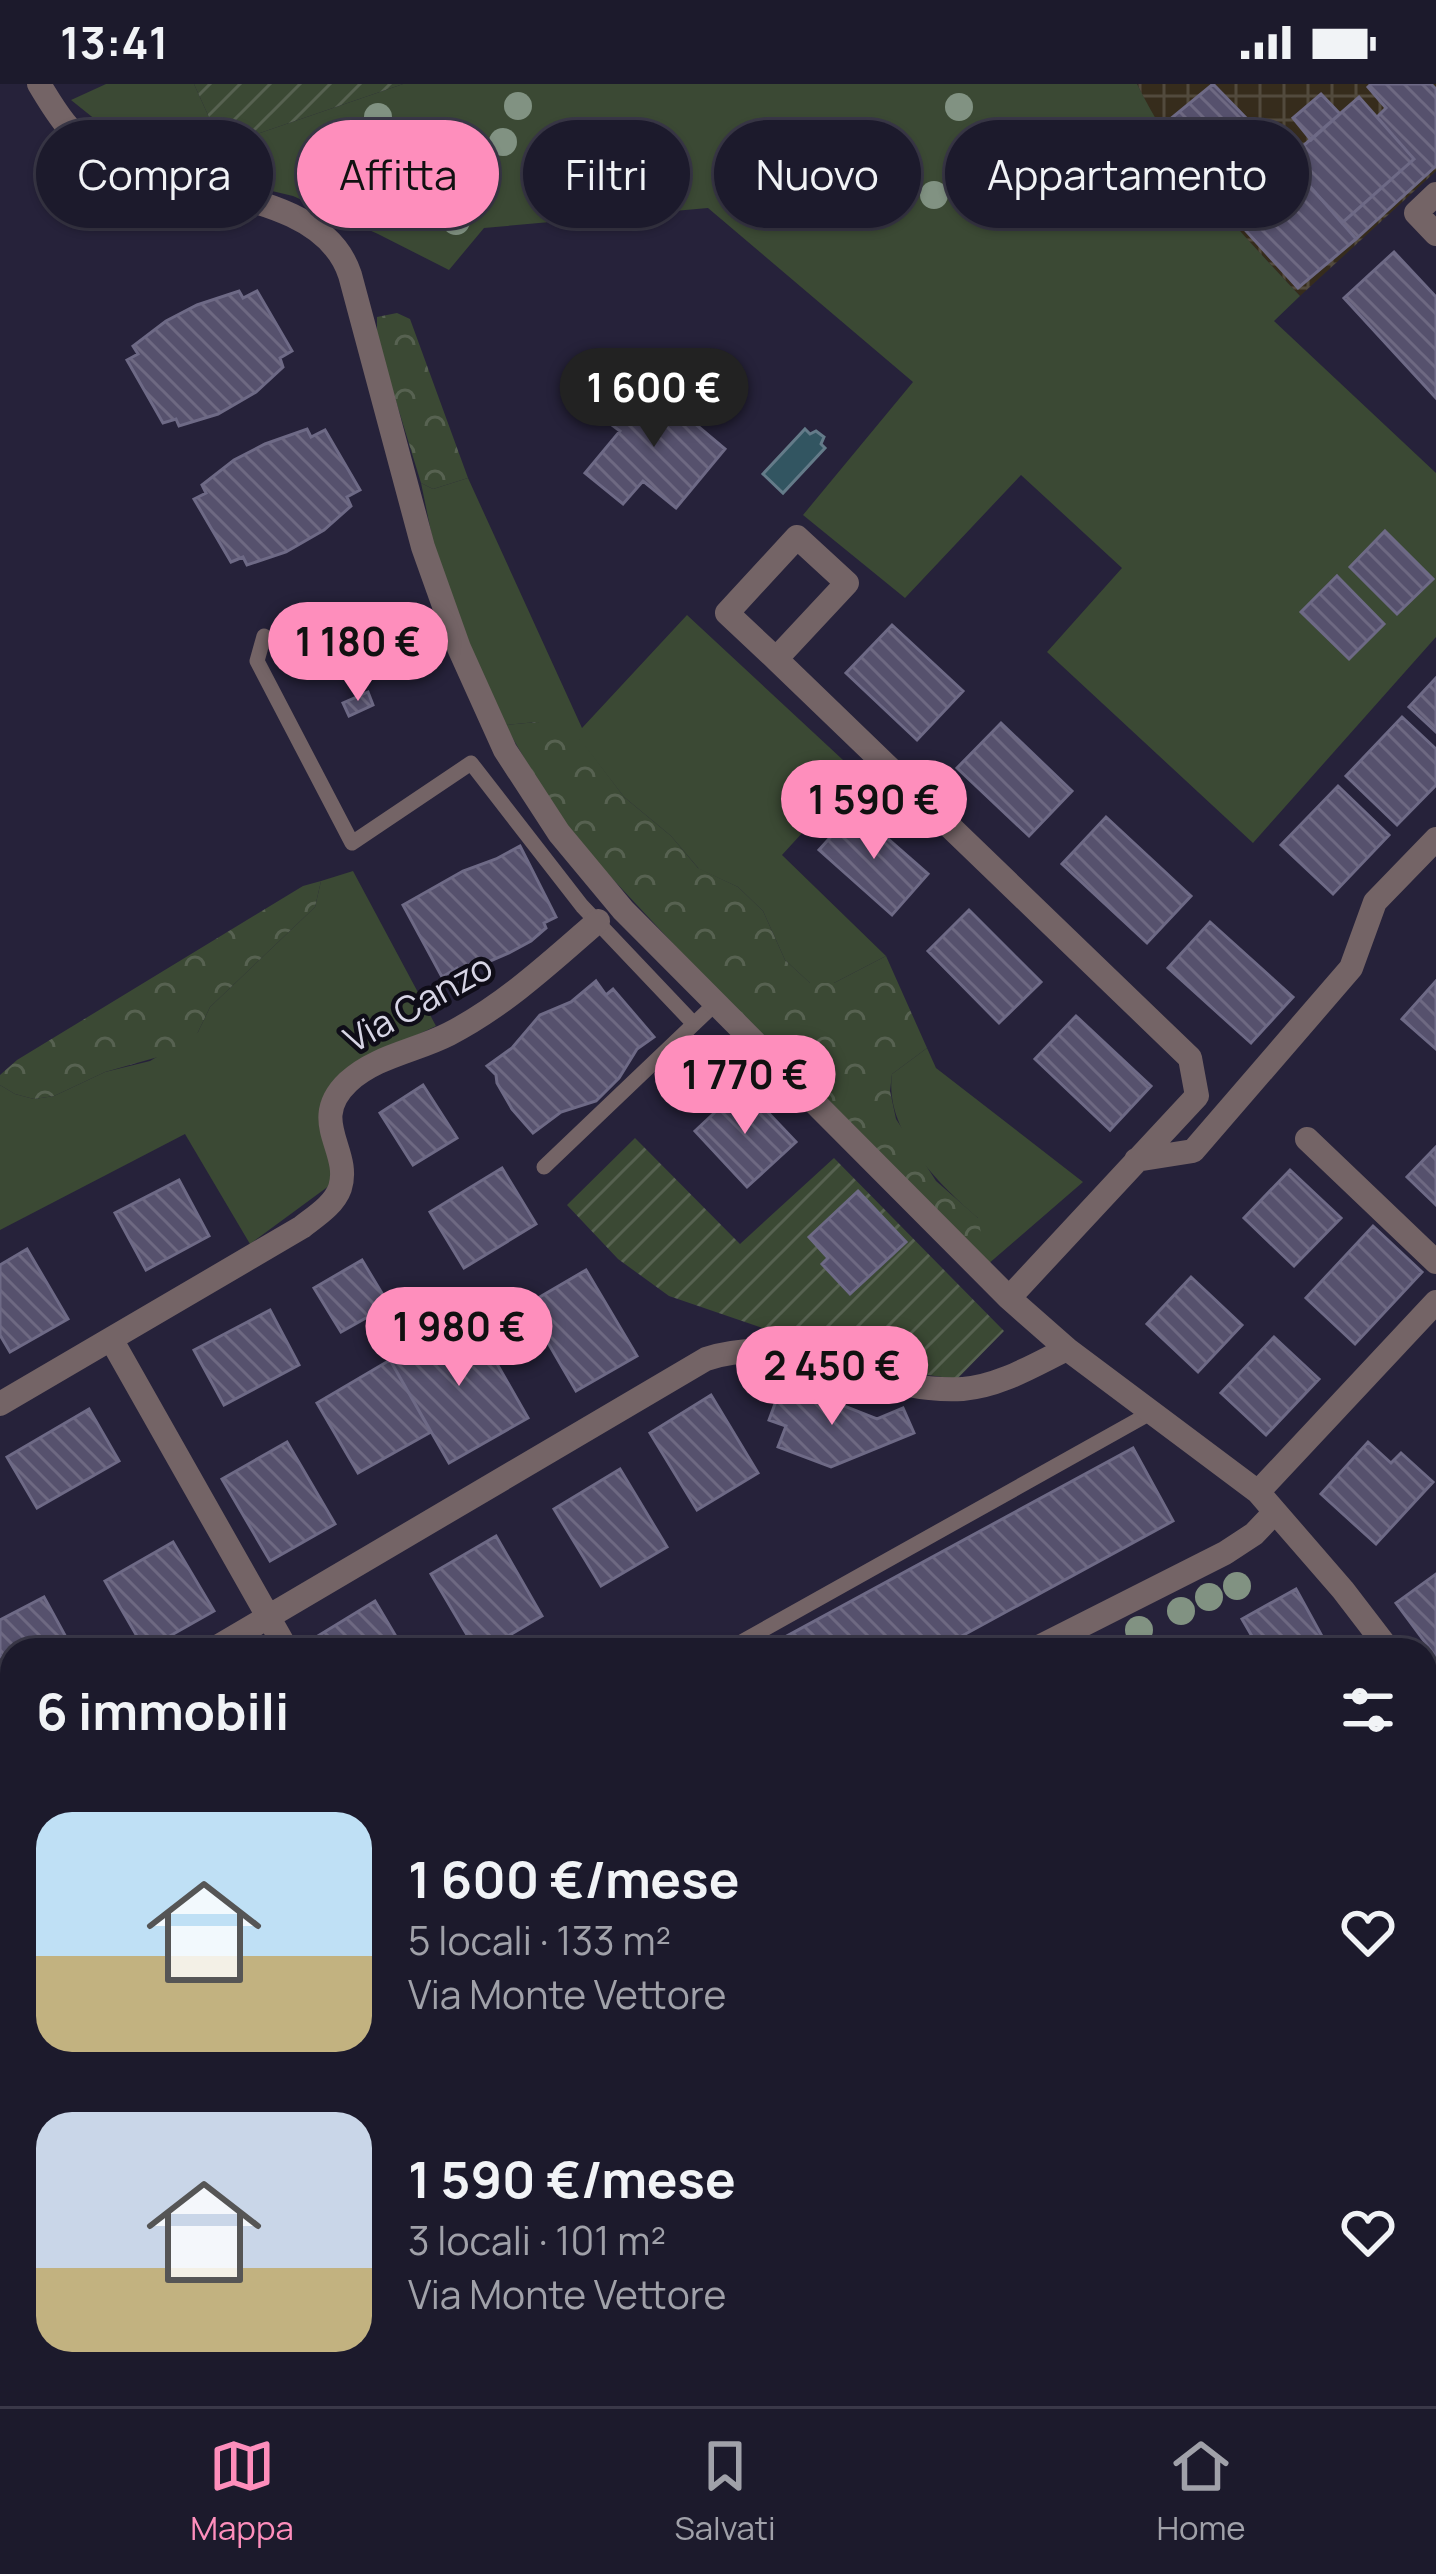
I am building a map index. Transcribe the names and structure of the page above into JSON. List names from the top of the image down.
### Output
{
  "streets": {
    "street": ["Via Canzo"]
  },
  "page": {
    "status": "13:41",
    "chip": [
      "Compra",
      "Affitta",
      "Filtri",
      "Nuovo",
      "Appartamento"
    ],
    "price": [
      "1 600 €",
      "1 180 €",
      "1 590 €",
      "1 770 €",
      "1 980 €",
      "2 450 €"
    ],
    "heading": "6 immobili",
    "list": [
      {
        "name": "1 600 €/mese",
        "note": "5 locali · 133 m² · Via Monte Vettore"
      },
      {
        "name": "1 590 €/mese",
        "note": "3 locali · 101 m² · Via Monte Vettore"
      }
    ],
    "tabs": ["Mappa", "Salvati", "Home"]
  }
}
